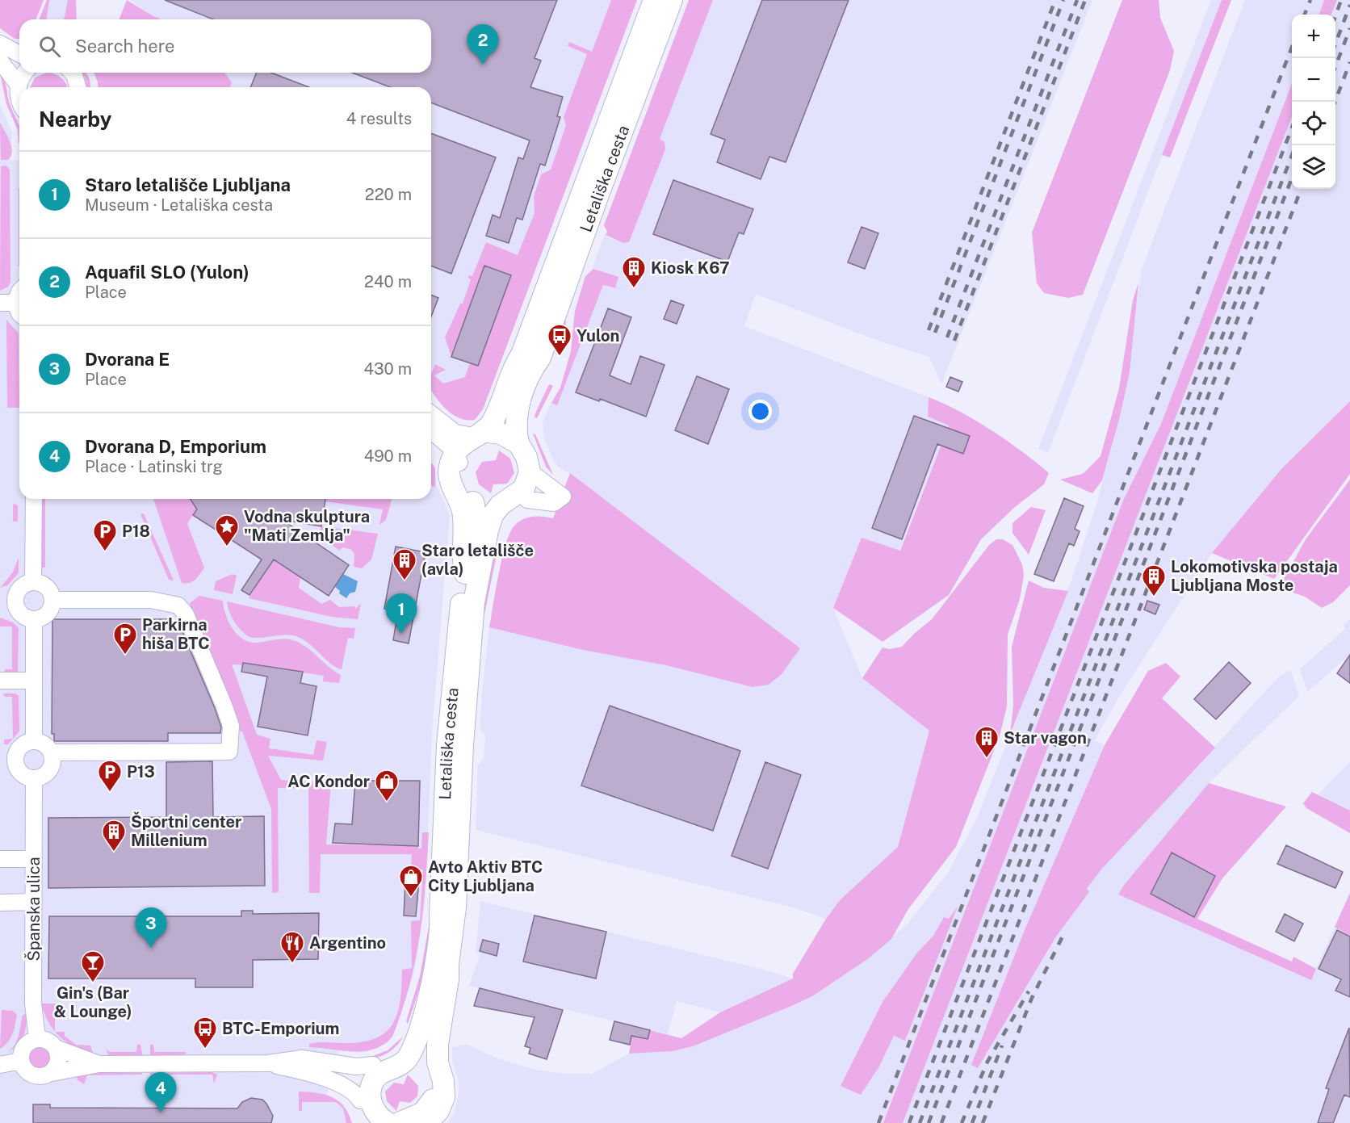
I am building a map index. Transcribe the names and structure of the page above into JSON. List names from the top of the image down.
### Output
{
  "streets": {
    "main road": ["Letališka cesta"],
    "street": ["Španska ulica"]
  },
  "places": {
    "building": [
      "Kiosk K67",
      "Staro letališče (avla)",
      "Lokomotivska postaja Ljubljana Moste",
      "Star vagon",
      "Športni center Millenium"
    ],
    "bus stop": ["Yulon", "BTC-Emporium"],
    "place": ["Vodna skulptura \"Mati Zemlja\""],
    "parking": ["P18", "Parkirna hiša BTC", "P13"],
    "shop": ["AC Kondor", "Avto Aktiv BTC City Ljubljana"],
    "restaurant": ["Argentino"],
    "bar": ["Gin's (Bar & Lounge)"]
  },
  "page": {
    "map_buttons": ["+", "−"],
    "search": "Search here",
    "pins": [
      "2",
      "1",
      "3",
      "4"
    ],
    "heading": ["Nearby", "4 results"],
    "list": [
      {
        "mark": "1",
        "name": "Staro letališče Ljubljana",
        "note": "Museum · Letališka cesta",
        "value": "220 m"
      },
      {
        "mark": "2",
        "name": "Aquafil SLO (Yulon)",
        "note": "Place",
        "value": "240 m"
      },
      {
        "mark": "3",
        "name": "Dvorana E",
        "note": "Place",
        "value": "430 m"
      },
      {
        "mark": "4",
        "name": "Dvorana D, Emporium",
        "note": "Place · Latinski trg",
        "value": "490 m"
      }
    ]
  }
}
